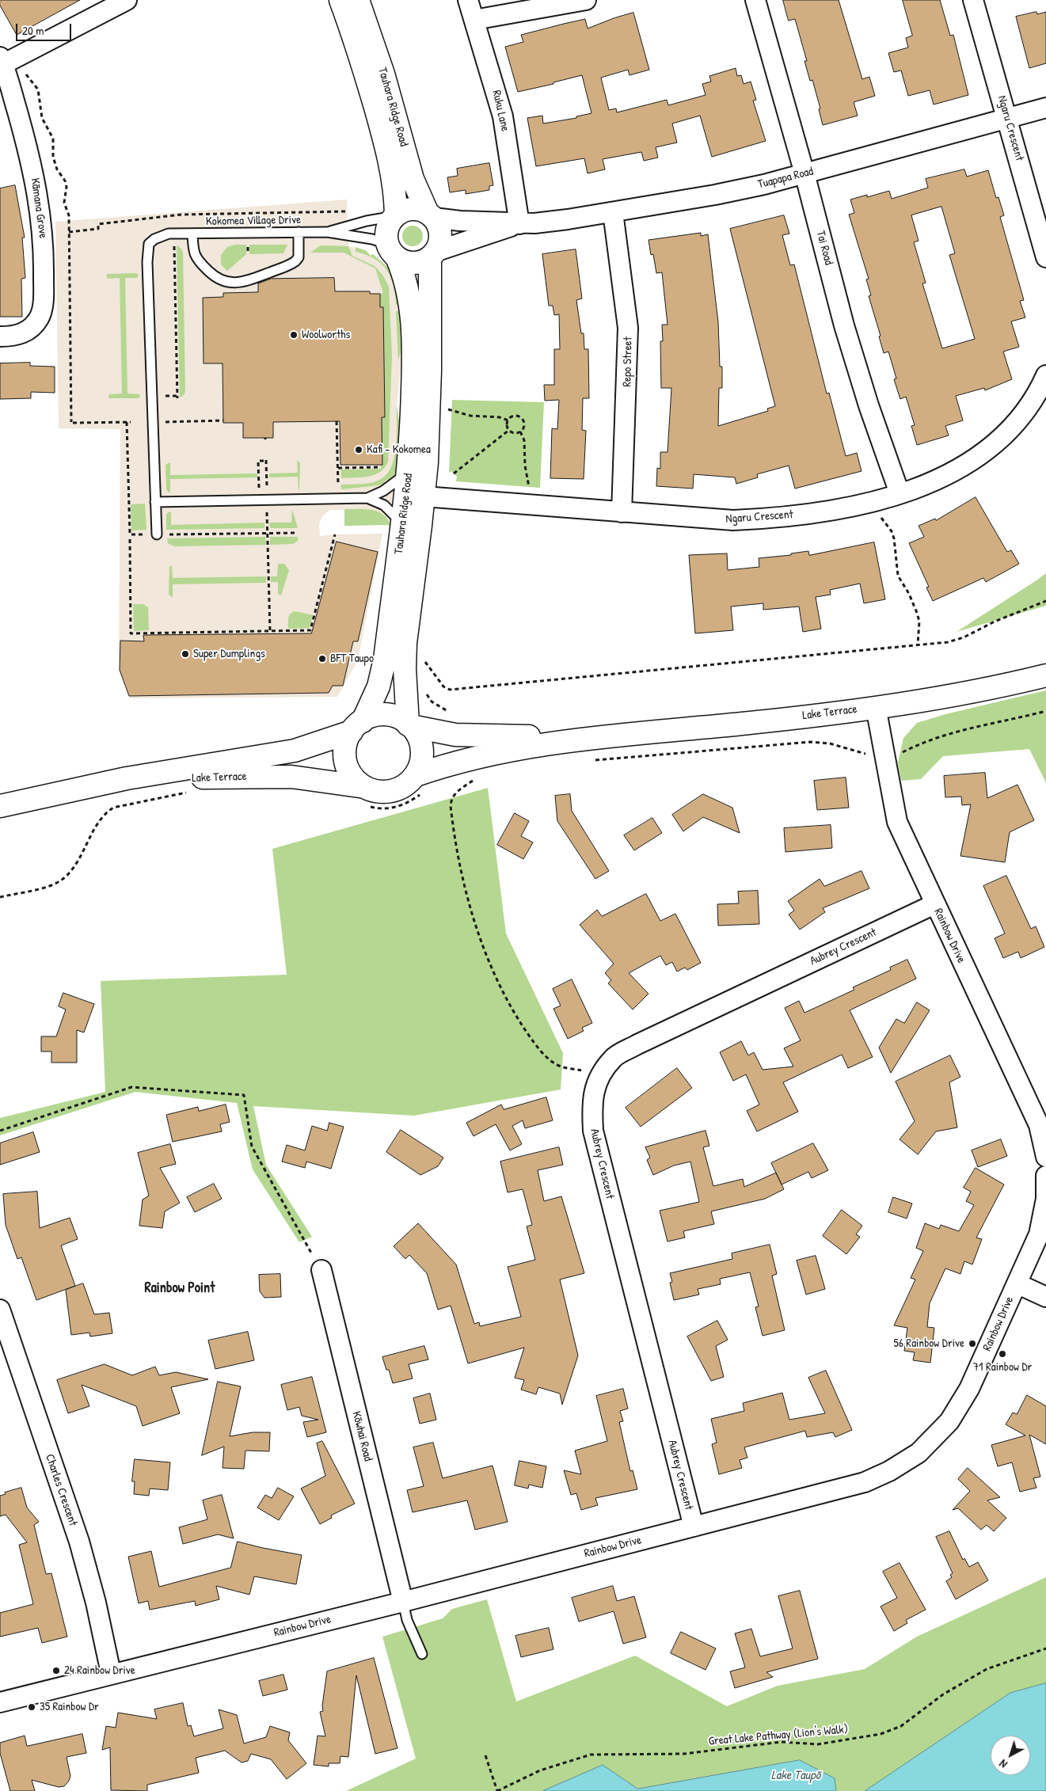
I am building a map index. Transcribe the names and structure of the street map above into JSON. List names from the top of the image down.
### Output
{
  "streets": {
    "main road": ["Tauhara Ridge Road", "Lake Terrace"],
    "street": [
      "Ruku Lane",
      "Ngaru Crescent",
      "Tuapapa Road",
      "Kāmana Grove",
      "Tai Road",
      "Repo Street",
      "Rainbow Drive",
      "Aubrey Crescent",
      "Kōwhai Road",
      "Charles Crescent"
    ],
    "lane": ["Kokomea Village Drive"],
    "path": ["Great Lake Pathway (Lion's Walk)"]
  },
  "crossings": [
    ["Tauhara Ridge Road", "Ngaru Crescent"],
    ["Tauhara Ridge Road", "Tuapapa Road"],
    ["Tauhara Ridge Road", "Lake Terrace"],
    ["Ruku Lane", "Tuapapa Road"],
    ["Ngaru Crescent", "Tuapapa Road"],
    ["Ngaru Crescent", "Tai Road"],
    ["Ngaru Crescent", "Repo Street"],
    ["Tuapapa Road", "Tai Road"],
    ["Tuapapa Road", "Repo Street"],
    ["Lake Terrace", "Rainbow Drive"],
    ["Rainbow Drive", "Aubrey Crescent"],
    ["Rainbow Drive", "Kōwhai Road"],
    ["Rainbow Drive", "Charles Crescent"]
  ],
  "districts": ["Rainbow Point"],
  "water": ["Lake Taupō"],
  "places": [
    "Woolworths",
    "Kafi - Kokomea",
    "Super Dumplings",
    "BFT Taupo",
    "56 Rainbow Drive",
    "71 Rainbow Dr",
    "24 Rainbow Drive",
    "35 Rainbow Dr"
  ],
  "scale_bar": "20 m",
  "north": "bottom left"
}
